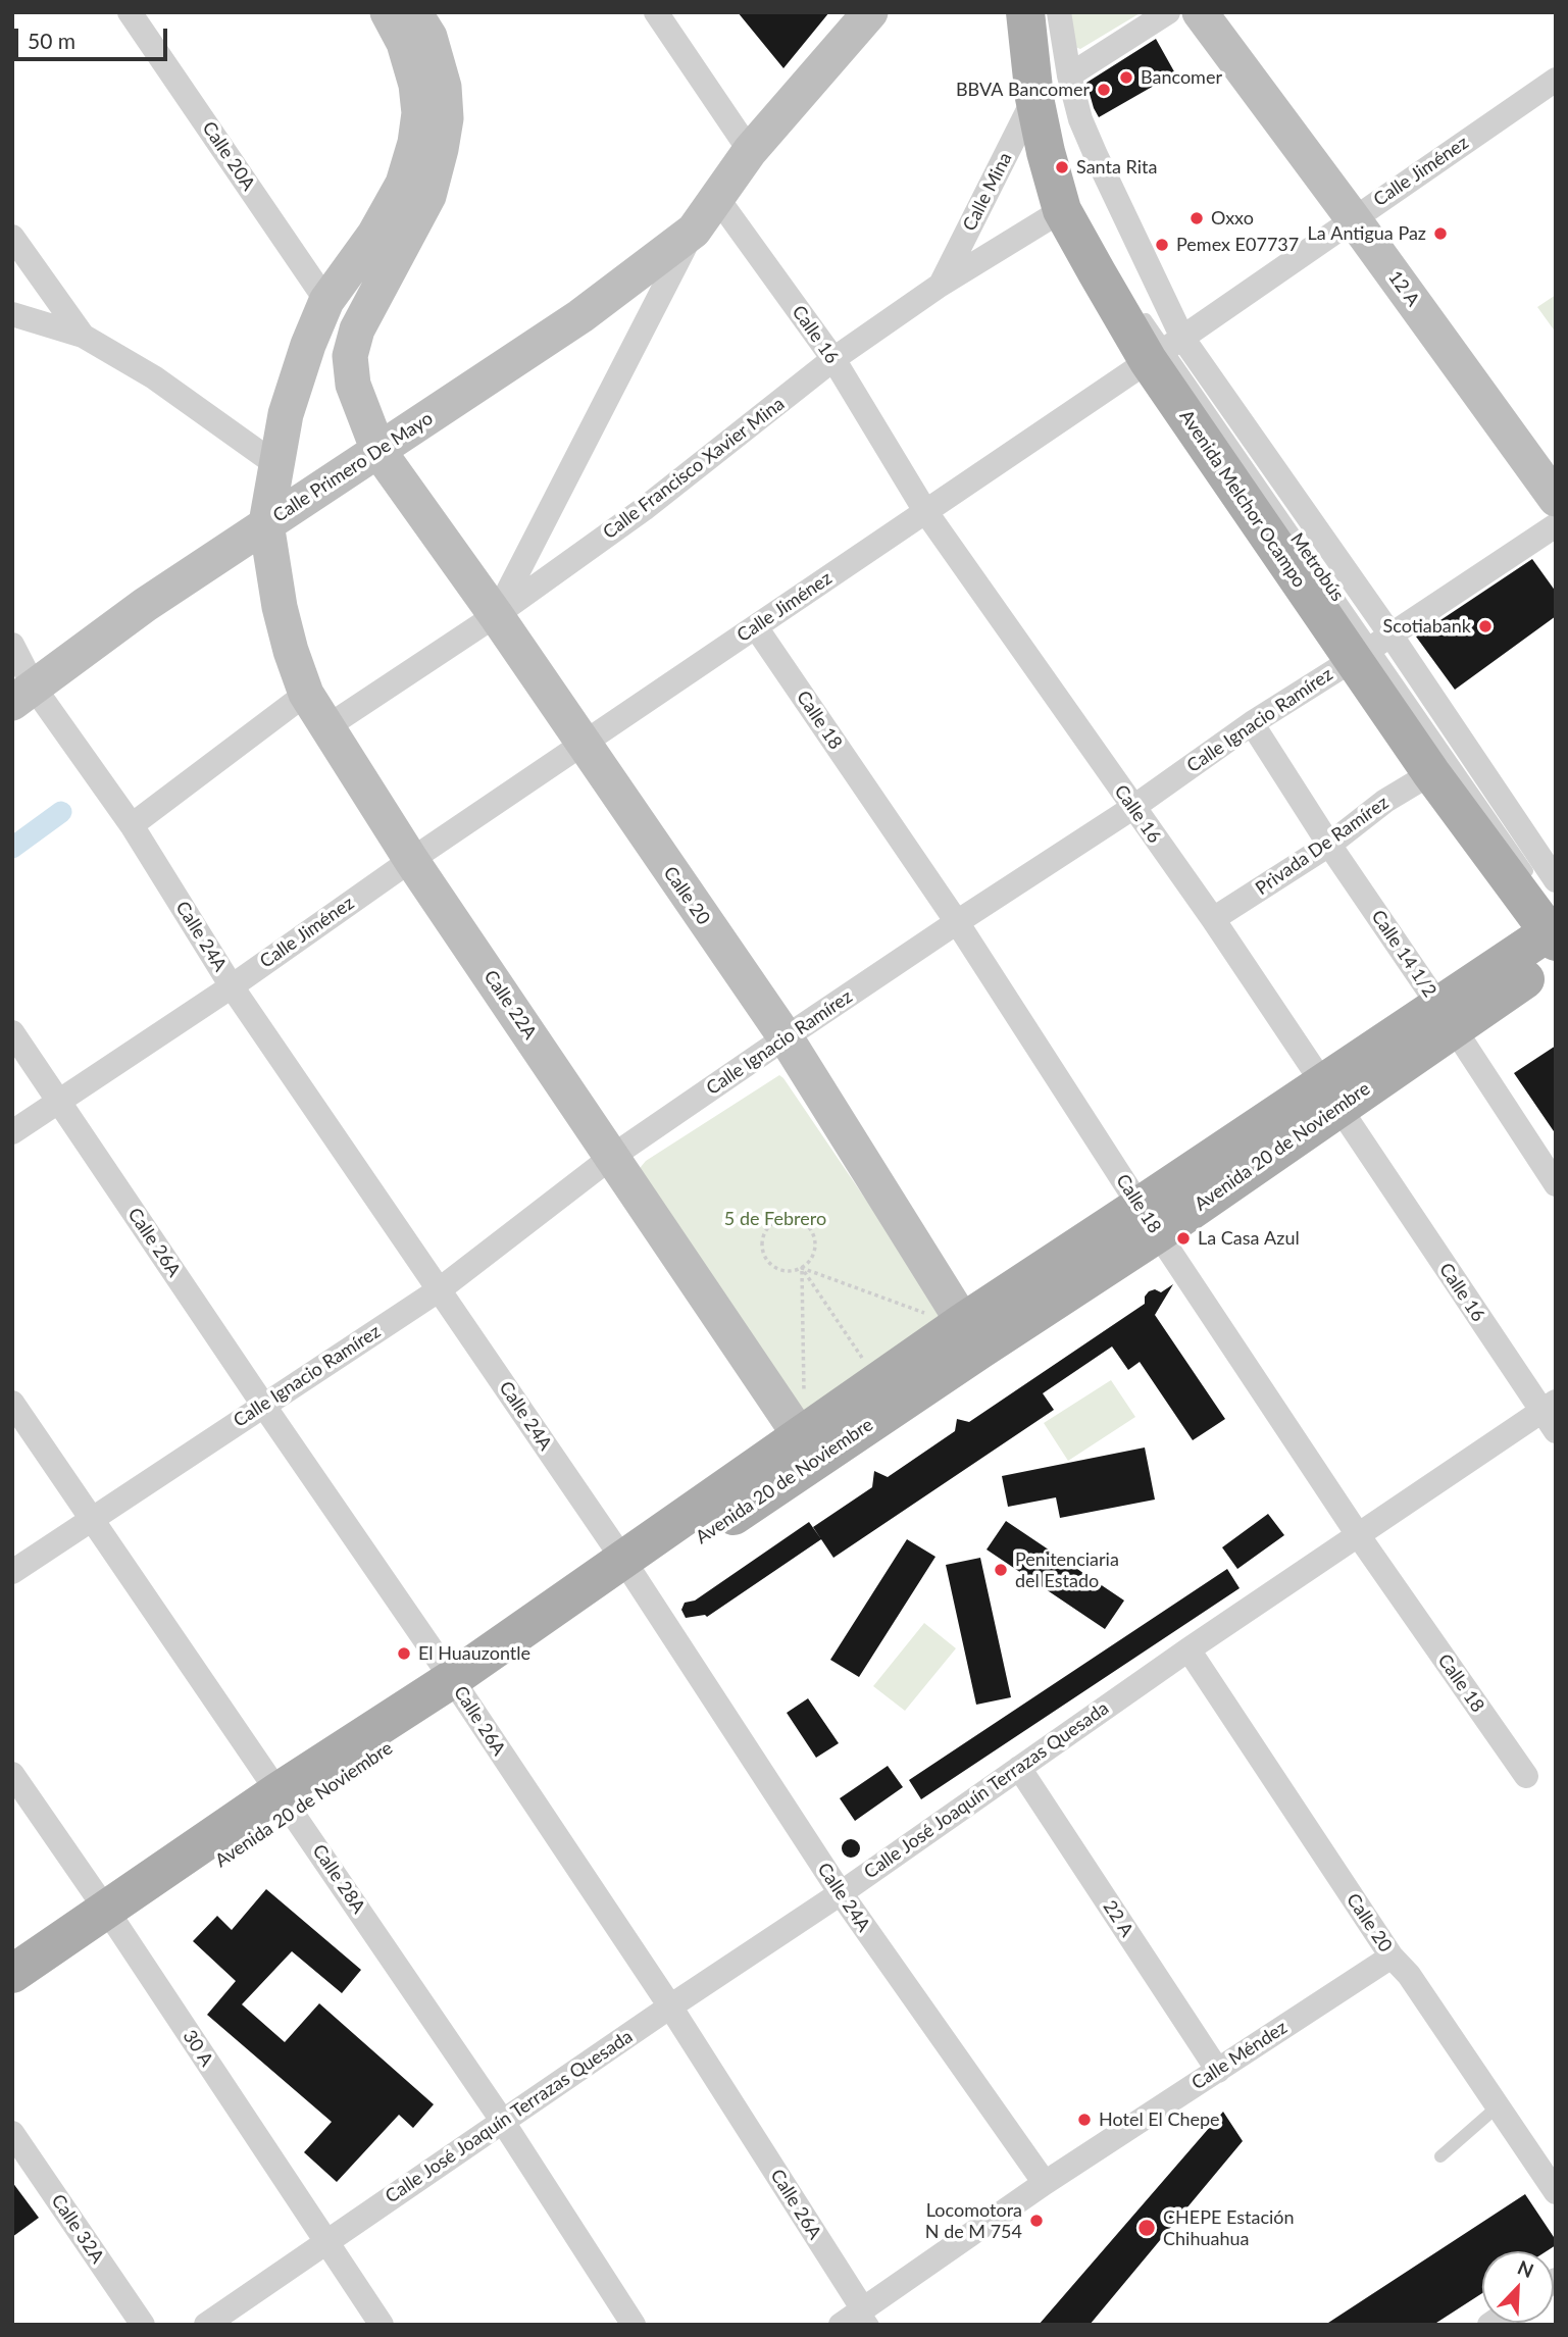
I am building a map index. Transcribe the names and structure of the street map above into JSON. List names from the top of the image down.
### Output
{
  "streets": {
    "main road": [
      "12 A",
      "Calle Primero De Mayo",
      "Avenida Melchor Ocampo",
      "Calle 20",
      "Calle 22A",
      "Avenida 20 de Noviembre"
    ],
    "street": [
      "Calle 20A",
      "Calle Jiménez",
      "Calle Mina",
      "Calle 16",
      "Calle Francisco Xavier Mina",
      "Calle 18",
      "Calle Ignacio Ramírez",
      "Privada De Ramírez",
      "Calle 24A",
      "Calle 14 1/2",
      "Calle 26A",
      "Calle José Joaquín Terrazas Quesada",
      "Calle 28A",
      "22 A",
      "30 A",
      "Calle Méndez",
      "Calle 32A"
    ]
  },
  "crossings": [
    ["Calle 20A", "Calle 22A"],
    ["Calle Jiménez", "12 A"],
    ["Calle Jiménez", "Calle 16"],
    ["Calle Jiménez", "Avenida Melchor Ocampo"],
    ["Calle Jiménez", "Calle 18"],
    ["Calle Jiménez", "Calle 20"],
    ["Calle Jiménez", "Calle 24A"],
    ["Calle Jiménez", "Calle 22A"],
    ["Calle Jiménez", "Calle 26A"],
    ["Calle Mina", "Calle Francisco Xavier Mina"],
    ["Calle Mina", "Avenida Melchor Ocampo"],
    ["Calle 16", "Calle Primero De Mayo"],
    ["Calle 16", "Calle Francisco Xavier Mina"],
    ["Calle 16", "Calle Ignacio Ramírez"],
    ["Calle 16", "Privada De Ramírez"],
    ["Calle 16", "Avenida 20 de Noviembre"],
    ["Calle 16", "Calle José Joaquín Terrazas Quesada"],
    ["Calle Primero De Mayo", "Calle Francisco Xavier Mina"],
    ["Calle Primero De Mayo", "Calle 20"],
    ["Calle Primero De Mayo", "Calle 24A"],
    ["Calle Primero De Mayo", "Calle 22A"],
    ["Calle Francisco Xavier Mina", "Avenida Melchor Ocampo"],
    ["Calle Francisco Xavier Mina", "Calle 20"],
    ["Calle Francisco Xavier Mina", "Calle 22A"],
    ["Avenida Melchor Ocampo", "Calle Ignacio Ramírez"],
    ["Avenida Melchor Ocampo", "Privada De Ramírez"],
    ["Avenida Melchor Ocampo", "Avenida 20 de Noviembre"],
    ["Calle 18", "Calle Ignacio Ramírez"],
    ["Calle 18", "Avenida 20 de Noviembre"],
    ["Calle 18", "Calle José Joaquín Terrazas Quesada"],
    ["Calle Ignacio Ramírez", "Calle 20"],
    ["Calle Ignacio Ramírez", "Calle 24A"],
    ["Calle Ignacio Ramírez", "Calle 14 1/2"],
    ["Calle Ignacio Ramírez", "Calle 22A"],
    ["Calle Ignacio Ramírez", "Calle 26A"],
    ["Calle Ignacio Ramírez", "Calle 28A"],
    ["Privada De Ramírez", "Calle 14 1/2"],
    ["Calle 20", "Avenida 20 de Noviembre"],
    ["Calle 20", "Calle José Joaquín Terrazas Quesada"],
    ["Calle 20", "Calle Méndez"],
    ["Calle 24A", "Avenida 20 de Noviembre"],
    ["Calle 24A", "Calle José Joaquín Terrazas Quesada"],
    ["Calle 24A", "Calle Méndez"],
    ["Calle 14 1/2", "Avenida 20 de Noviembre"],
    ["Calle 22A", "Avenida 20 de Noviembre"],
    ["Avenida 20 de Noviembre", "Calle 26A"],
    ["Avenida 20 de Noviembre", "Calle 28A"],
    ["Avenida 20 de Noviembre", "30 A"],
    ["Calle 26A", "Calle José Joaquín Terrazas Quesada"],
    ["Calle 26A", "Calle Méndez"],
    ["Calle José Joaquín Terrazas Quesada", "Calle 28A"],
    ["Calle José Joaquín Terrazas Quesada", "22 A"],
    ["Calle José Joaquín Terrazas Quesada", "30 A"],
    ["22 A", "Calle Méndez"]
  ],
  "parks": ["5 de Febrero"],
  "places": [
    "Bancomer",
    "BBVA Bancomer",
    "Santa Rita",
    "Oxxo",
    "La Antigua Paz",
    "Pemex E07737",
    "Scotiabank",
    "La Casa Azul",
    "Penitenciaria del Estado",
    "El Huauzontle",
    "Hotel El Chepe",
    "Locomotora N de M 754",
    "CHEPE Estación Chihuahua"
  ],
  "scale_bar": "50 m",
  "north": "top right"
}
